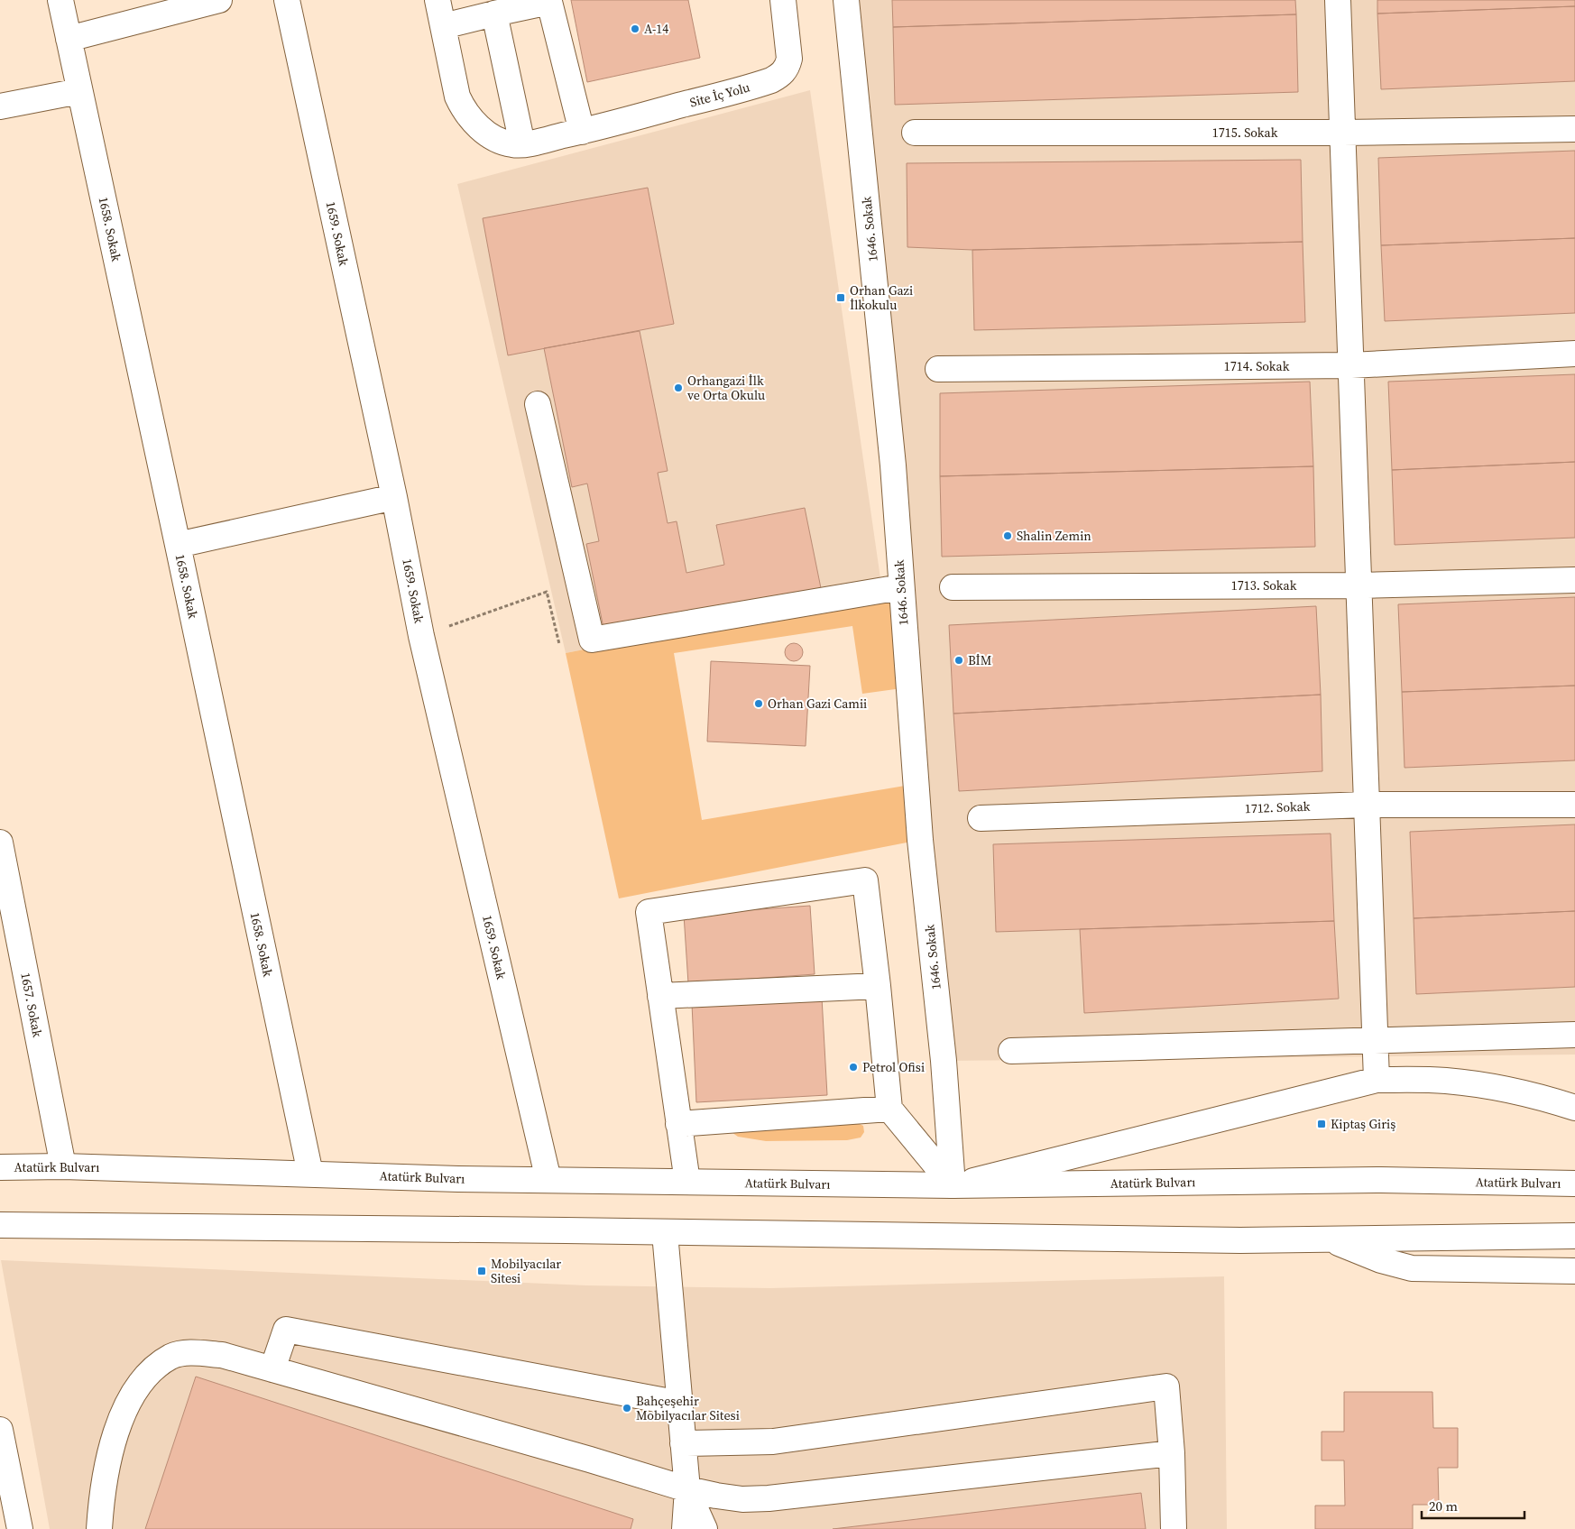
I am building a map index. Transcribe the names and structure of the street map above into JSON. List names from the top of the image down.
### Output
{
  "streets": {
    "street": [
      "Site İç Yolu",
      "1715. Sokak",
      "1658. Sokak",
      "1646. Sokak",
      "1659. Sokak",
      "1714. Sokak",
      "1713. Sokak",
      "1712. Sokak",
      "1657. Sokak",
      "Atatürk Bulvarı"
    ]
  },
  "crossings": [
    ["1658. Sokak", "Atatürk Bulvarı"],
    ["1646. Sokak", "Atatürk Bulvarı"],
    ["1659. Sokak", "Atatürk Bulvarı"],
    ["1657. Sokak", "Atatürk Bulvarı"]
  ],
  "places": {
    "other": [
      "A-14",
      "Orhangazi İlk ve Orta Okulu",
      "Shalin Zemin",
      "BİM",
      "Orhan Gazi Camii",
      "Petrol Ofisi",
      "Bahçeşehir Mobilyacılar Sitesi"
    ],
    "transit": ["Orhan Gazi İlkokulu", "Kiptaş Giriş", "Mobilyacılar Sitesi"]
  },
  "scale_bar": "20 m"
}
